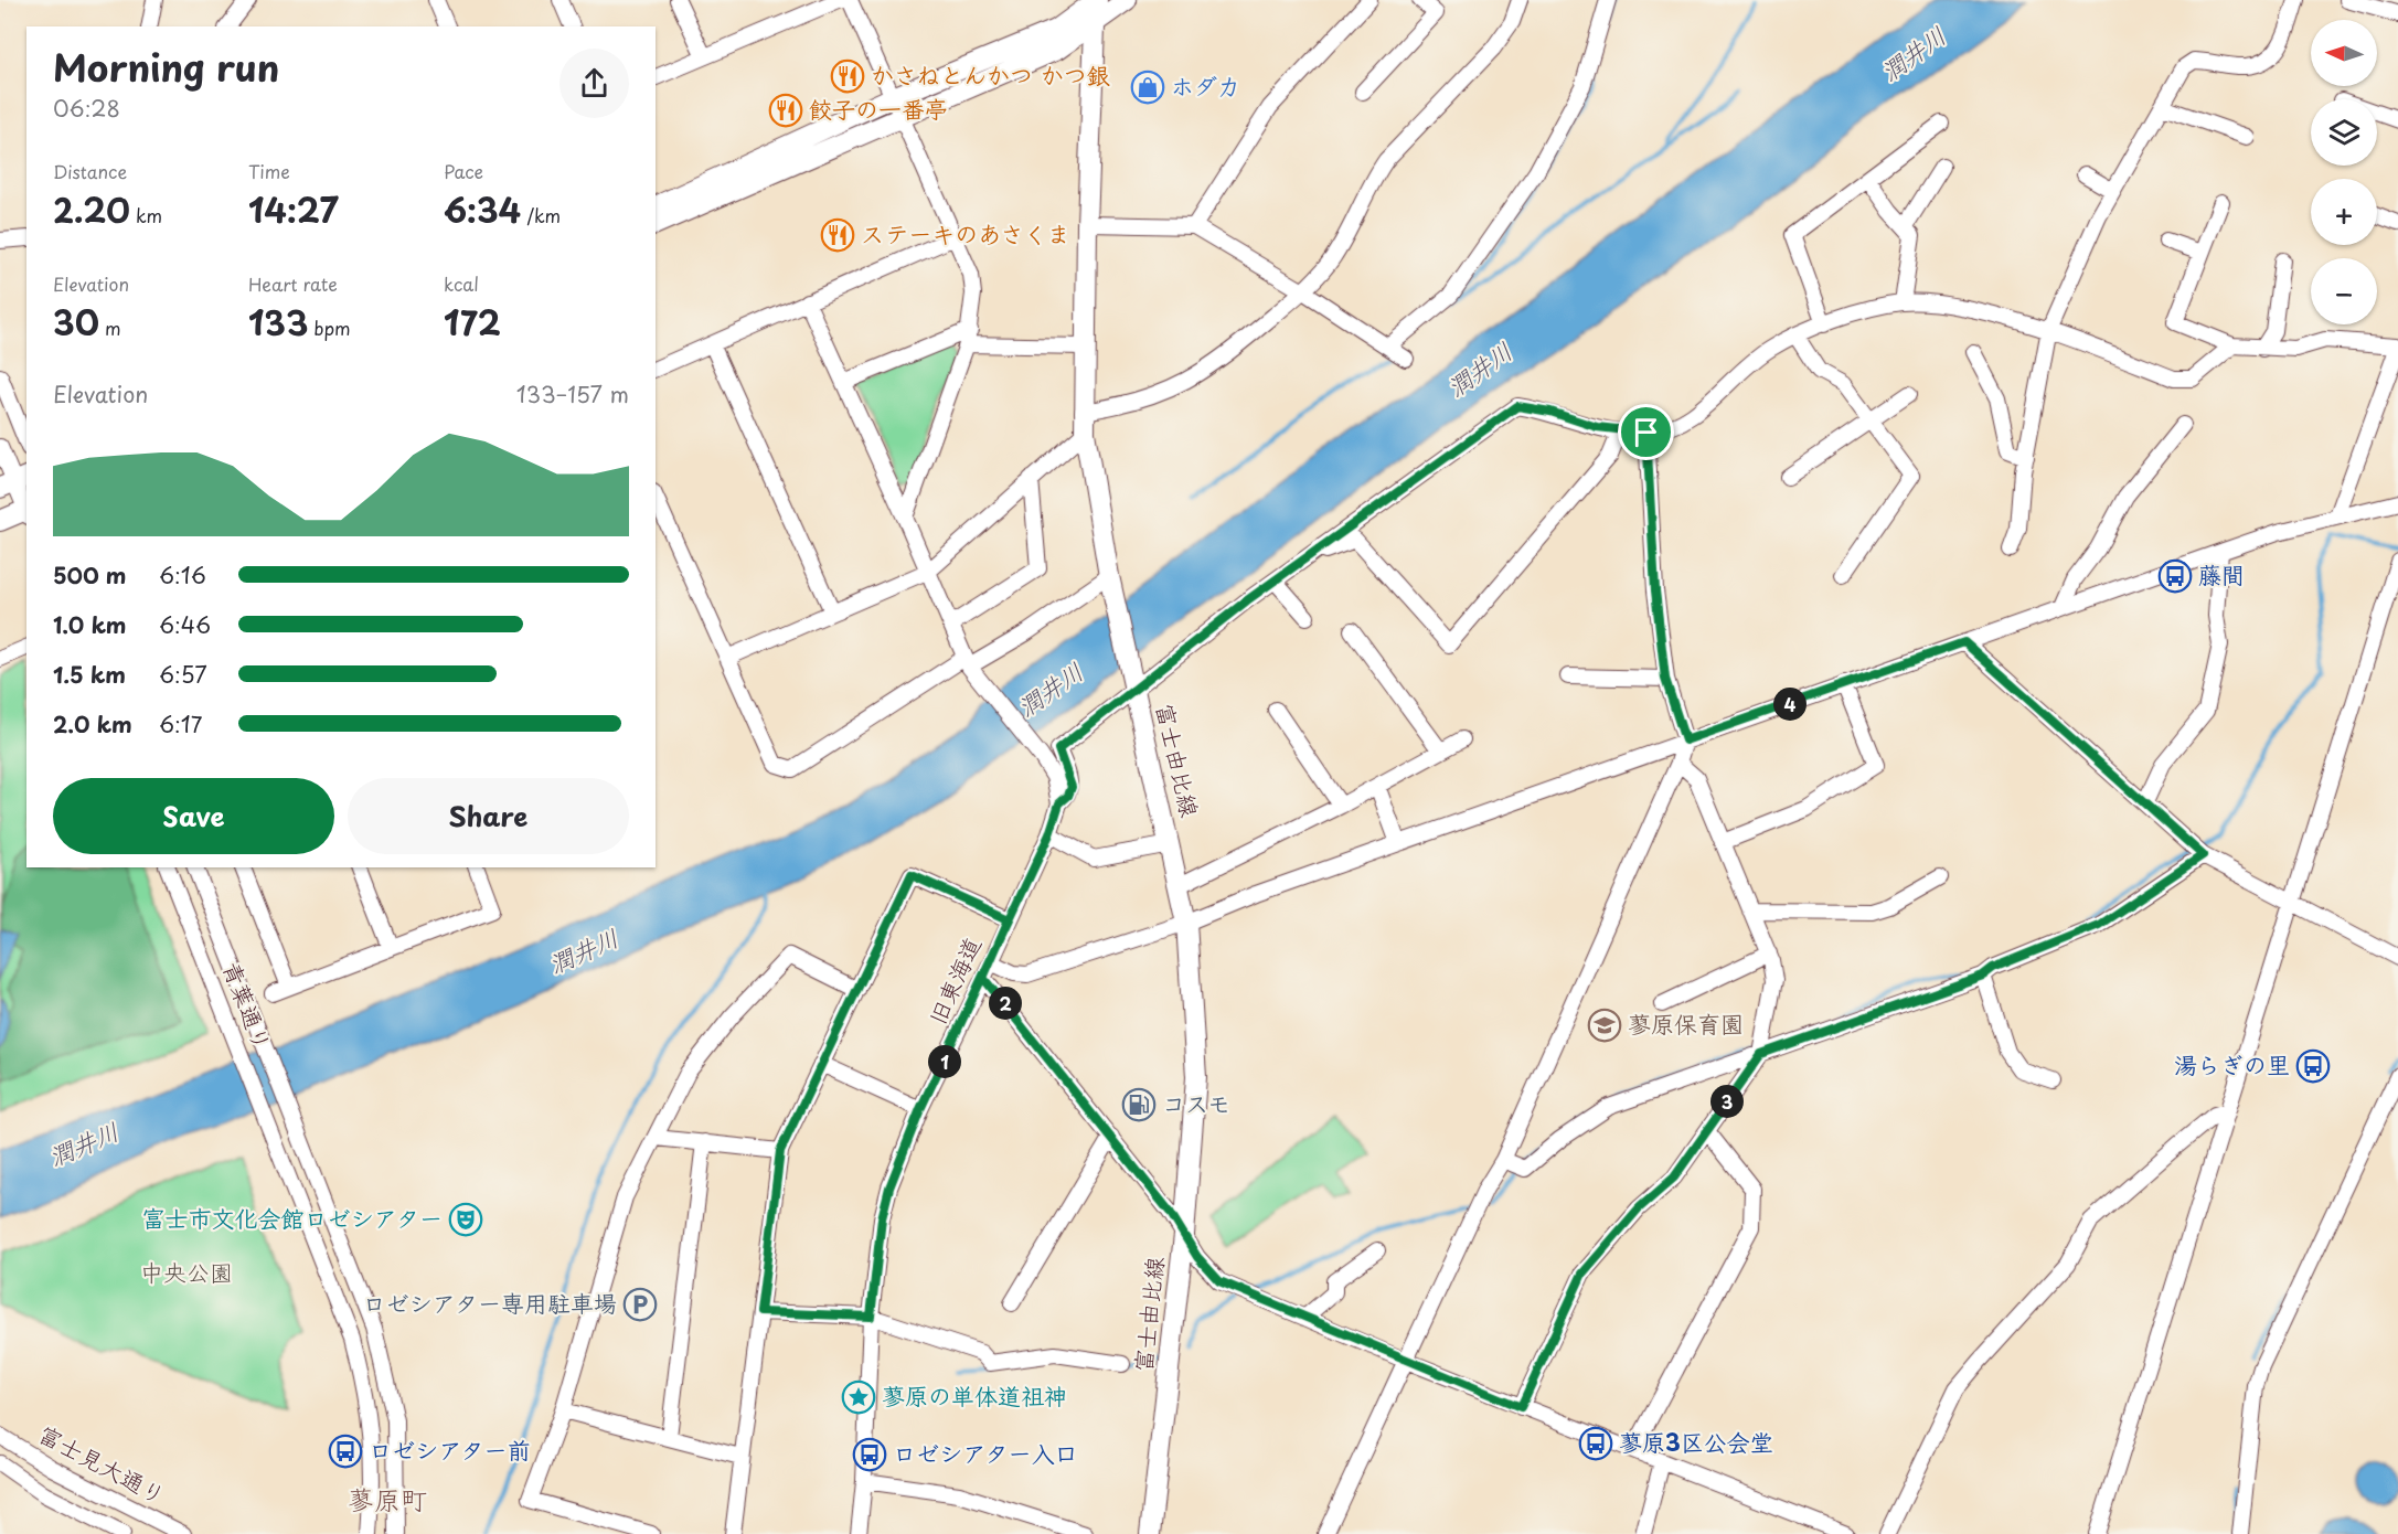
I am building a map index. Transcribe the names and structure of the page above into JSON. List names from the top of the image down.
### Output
{
  "streets": {
    "main road": ["富士由比線"],
    "street": ["旧東海道", "青葉通り", "富士見大通り"]
  },
  "crossings": [
    ["富士由比線", "旧東海道"]
  ],
  "districts": ["蓼原町"],
  "water": ["潤井川"],
  "parks": ["中央公園"],
  "places": {
    "restaurant": ["かさねとんかつ かつ銀", "餃子の一番亭", "ステーキのあさくま"],
    "shop": ["ホダカ"],
    "bus stop": [
      "藤間",
      "湯らぎの里",
      "蓼原3区公会堂",
      "ロゼシアター前",
      "ロゼシアター入口"
    ],
    "school or university": ["蓼原保育園"],
    "fuel station": ["コスモ"],
    "theatre": ["富士市文化会館ロゼシアター"],
    "parking": ["ロゼシアター専用駐車場"],
    "place": ["蓼原の単体道祖神"]
  },
  "north": "left",
  "page": {
    "map_buttons": ["+", "−"],
    "heading": ["Morning run", "06:28"],
    "stats": [
      ["Distance", "2.20 km"],
      ["Time", "14:27"],
      ["Pace", "6:34 /km"],
      ["Elevation", "30 m"],
      ["Heart rate", "133 bpm"],
      ["kcal", "172"]
    ],
    "chart": ["Elevation", "133–157 m"],
    "list": [
      {
        "name": "500 m",
        "note": "6:16"
      },
      {
        "name": "1.0 km",
        "note": "6:46"
      },
      {
        "name": "1.5 km",
        "note": "6:57"
      },
      {
        "name": "2.0 km",
        "note": "6:17"
      }
    ],
    "pins": [
      "4",
      "2",
      "1",
      "3"
    ],
    "buttons": ["Save", "Share"]
  }
}
